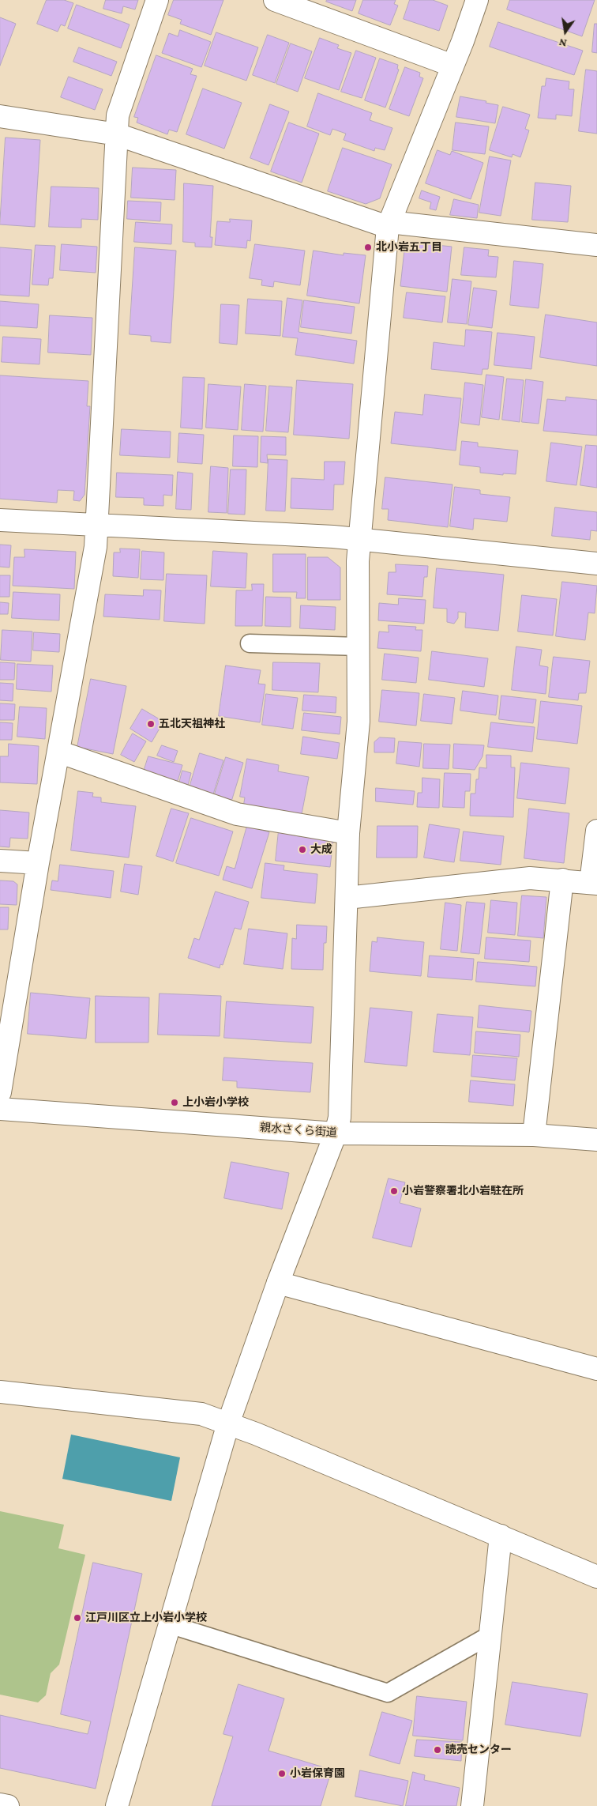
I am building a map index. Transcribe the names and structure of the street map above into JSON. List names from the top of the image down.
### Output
{
  "streets": {
    "street": ["親水さくら街道"]
  },
  "places": [
    "北小岩五丁目",
    "五北天祖神社",
    "大成",
    "上小岩小学校",
    "小岩警察署北小岩駐在所",
    "江戸川区立上小岩小学校",
    "読売センター",
    "小岩保育園"
  ],
  "north": "bottom"
}
